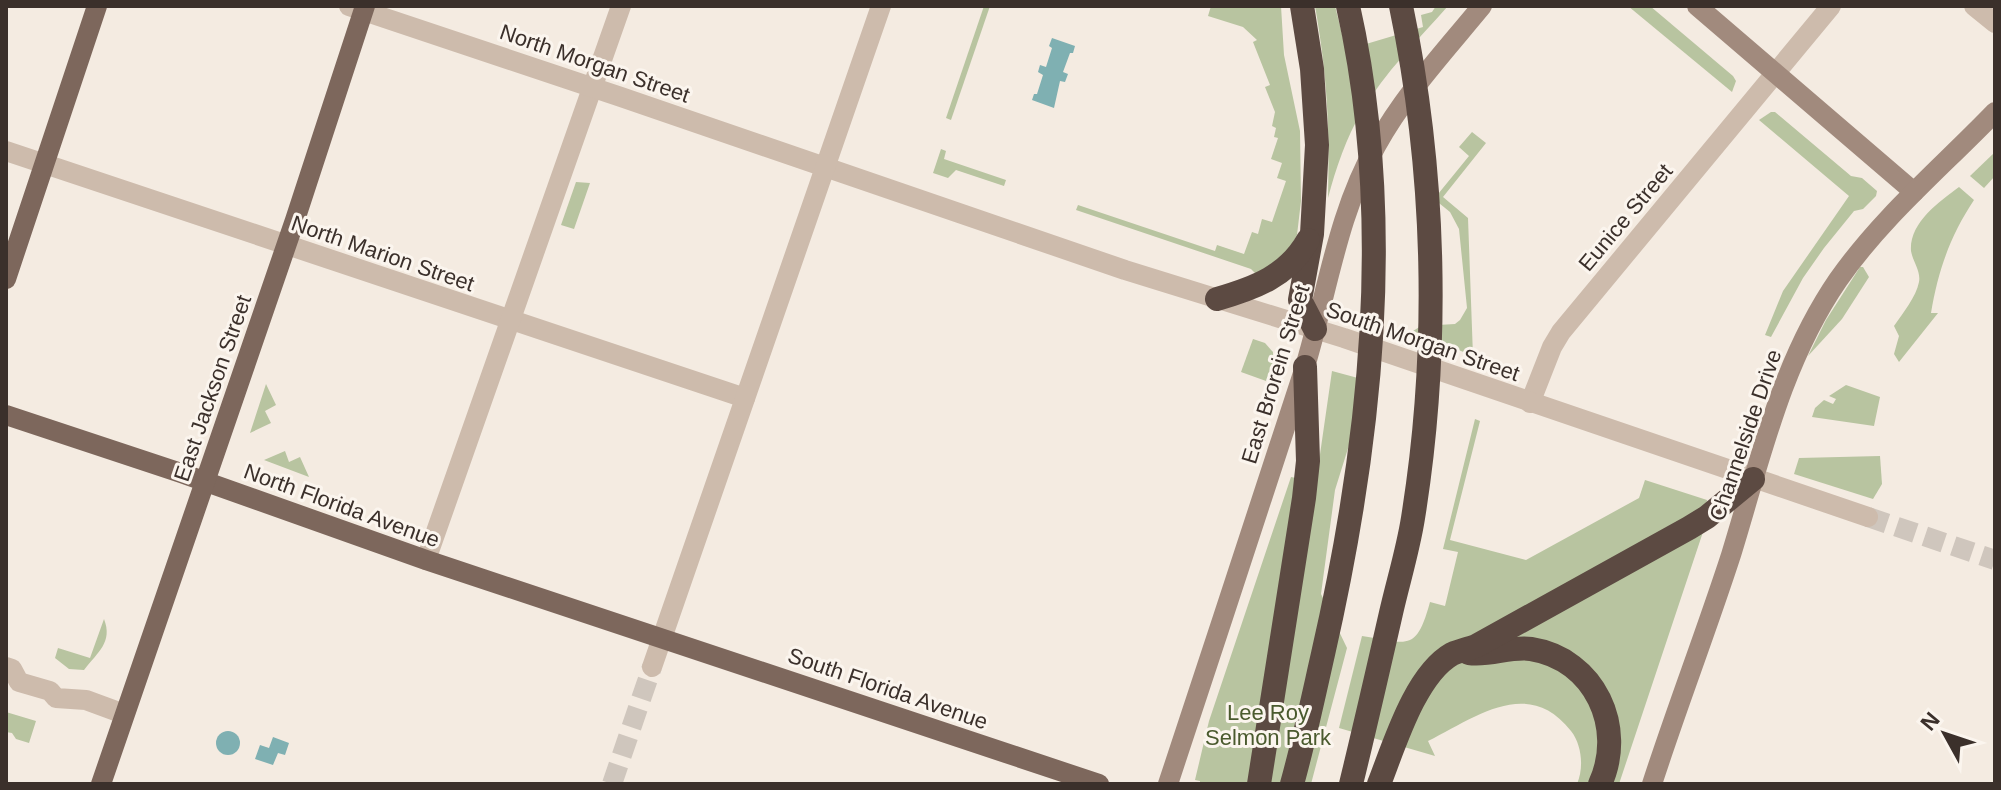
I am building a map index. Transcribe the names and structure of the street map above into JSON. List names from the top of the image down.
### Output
{
  "streets": {
    "main road": [
      "East Brorein Street",
      "East Jackson Street",
      "Channelside Drive",
      "North Florida Avenue",
      "South Florida Avenue"
    ],
    "street": [
      "North Morgan Street",
      "Eunice Street",
      "North Marion Street",
      "South Morgan Street"
    ]
  },
  "crossings": [
    ["North Morgan Street", "South Morgan Street"],
    ["North Morgan Street", "East Jackson Street"],
    ["Eunice Street", "South Morgan Street"],
    ["North Marion Street", "East Jackson Street"],
    ["South Morgan Street", "East Brorein Street"],
    ["South Morgan Street", "Channelside Drive"],
    ["East Jackson Street", "North Florida Avenue"],
    ["North Florida Avenue", "South Florida Avenue"]
  ],
  "parks": ["Lee Roy Selmon Park"],
  "north": "top left"
}
